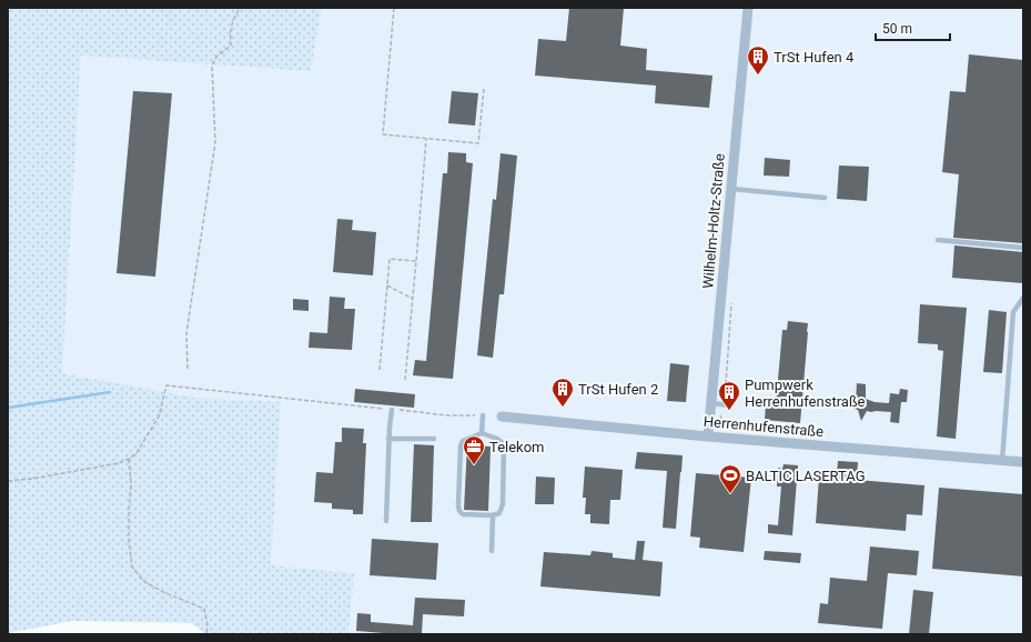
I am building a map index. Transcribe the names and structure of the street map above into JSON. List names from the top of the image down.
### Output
{
  "streets": {
    "street": ["Wilhelm-Holtz-Straße", "Herrenhufenstraße"]
  },
  "crossings": [
    ["Wilhelm-Holtz-Straße", "Herrenhufenstraße"]
  ],
  "places": {
    "building": ["TrSt Hufen 4", "TrSt Hufen 2", "Pumpwerk Herrenhufenstraße"],
    "office": ["Telekom"],
    "sports": ["BALTIC LASERTAG"]
  },
  "scale_bar": "50 m"
}
